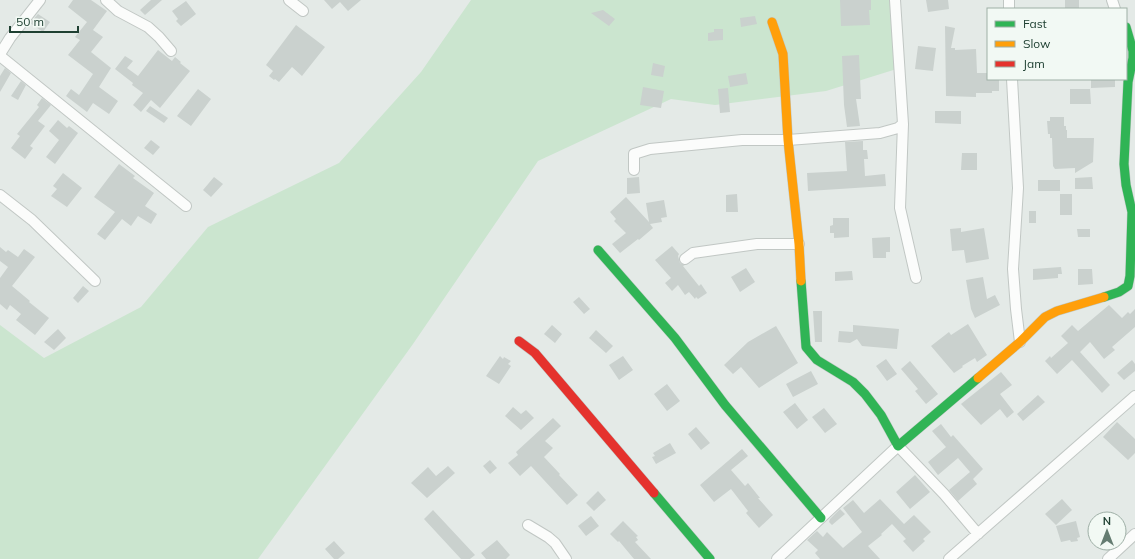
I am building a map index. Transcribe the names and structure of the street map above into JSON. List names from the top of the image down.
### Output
{
  "legend": ["Fast", "Slow", "Jam"],
  "scale_bar": "50 m",
  "north": "top"
}
